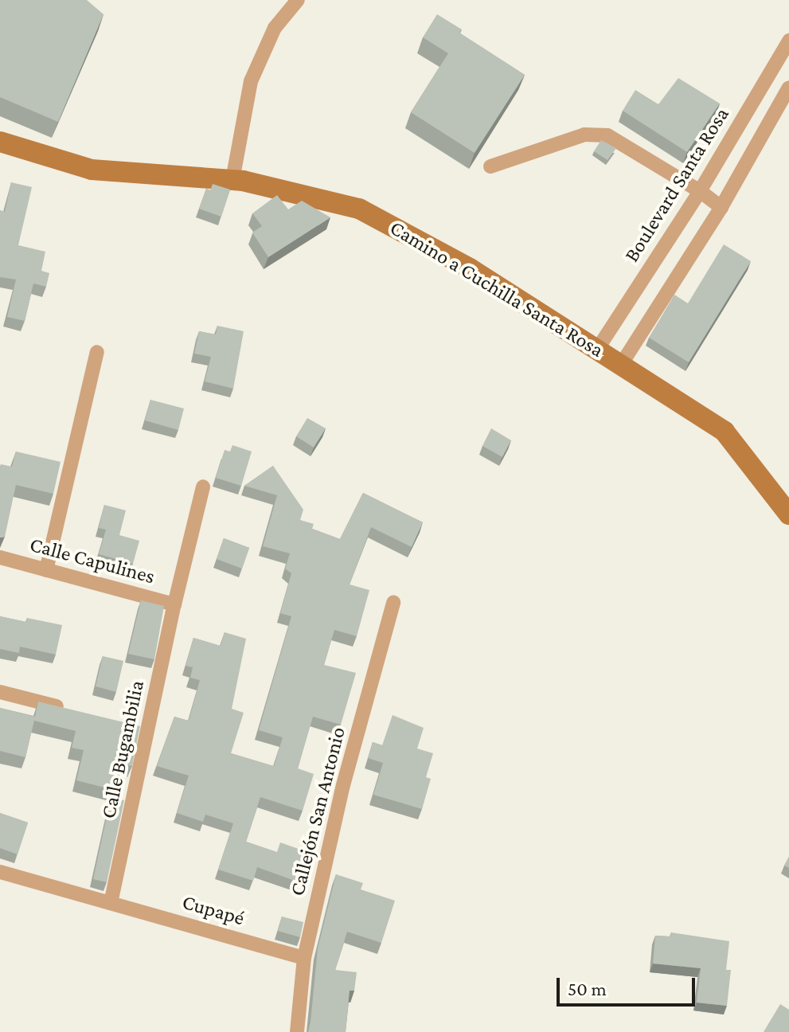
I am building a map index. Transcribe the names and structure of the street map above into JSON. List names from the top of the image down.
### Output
{
  "streets": {
    "street": [
      "Boulevard Santa Rosa",
      "Camino a Cuchilla Santa Rosa",
      "Calle Capulines",
      "Calle Bugambilia",
      "Callejón San Antonio",
      "Cupapé"
    ]
  },
  "crossings": [
    ["Boulevard Santa Rosa", "Camino a Cuchilla Santa Rosa"],
    ["Calle Capulines", "Calle Bugambilia"],
    ["Calle Bugambilia", "Cupapé"],
    ["Callejón San Antonio", "Cupapé"]
  ],
  "scale_bar": "50 m"
}
